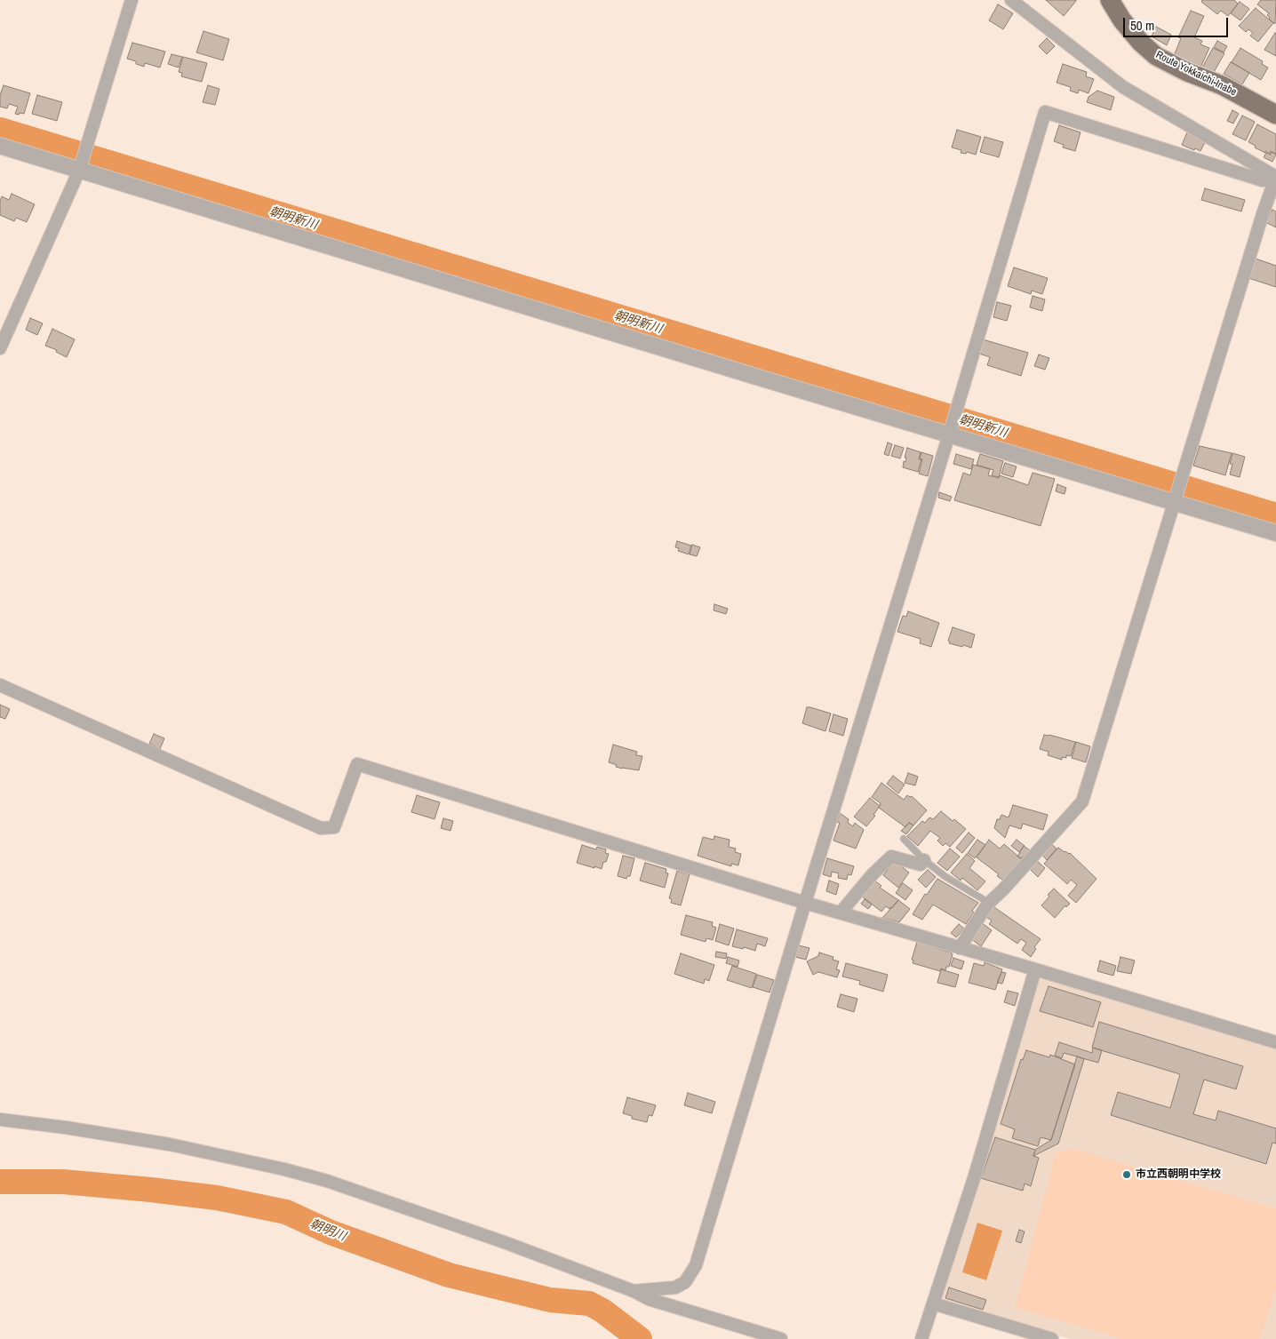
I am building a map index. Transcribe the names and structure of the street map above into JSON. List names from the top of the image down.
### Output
{
  "streets": {
    "main road": ["Route Yokkaichi-Inabe"]
  },
  "water": ["朝明新川", "朝明川"],
  "places": ["市立西朝明中学校"],
  "scale_bar": "50 m"
}
